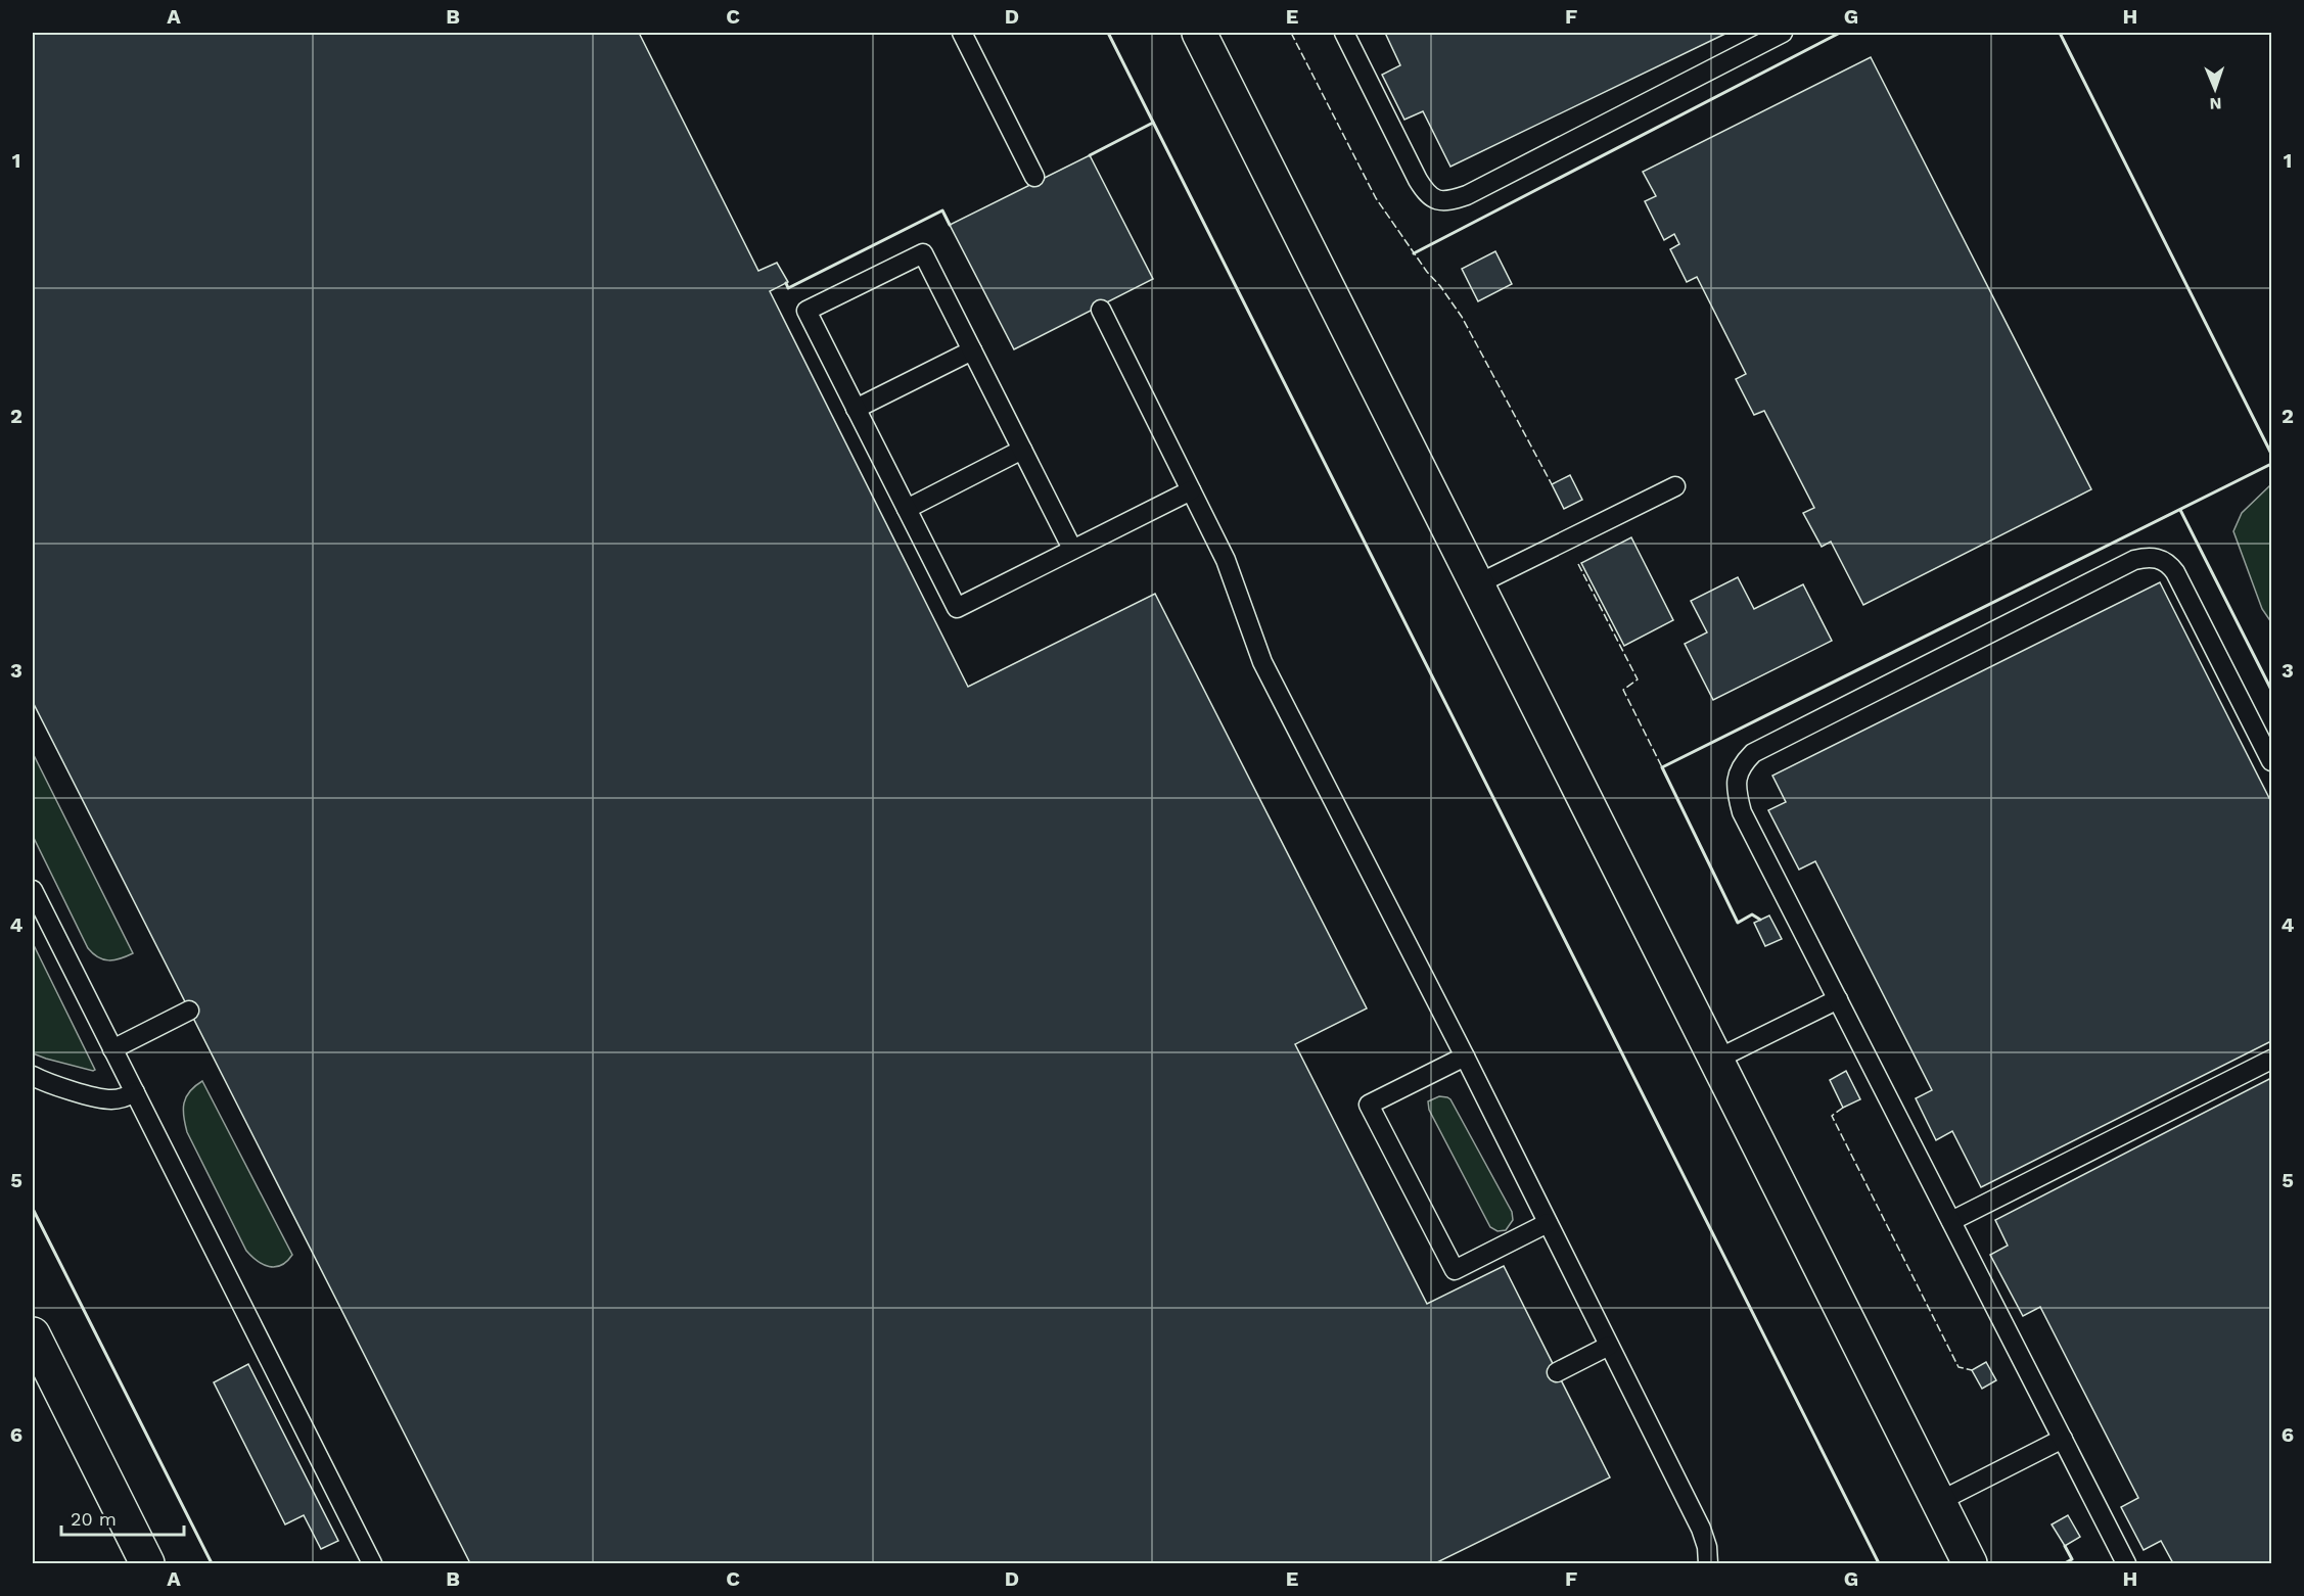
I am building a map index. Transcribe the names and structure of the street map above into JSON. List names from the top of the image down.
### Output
{
  "scale_bar": "20 m",
  "north": "bottom",
  "grid": {
    "columns": [
      "A",
      "B",
      "C",
      "D",
      "E",
      "F",
      "G",
      "H"
    ],
    "rows": [
      "1",
      "2",
      "3",
      "4",
      "5",
      "6"
    ]
  }
}
